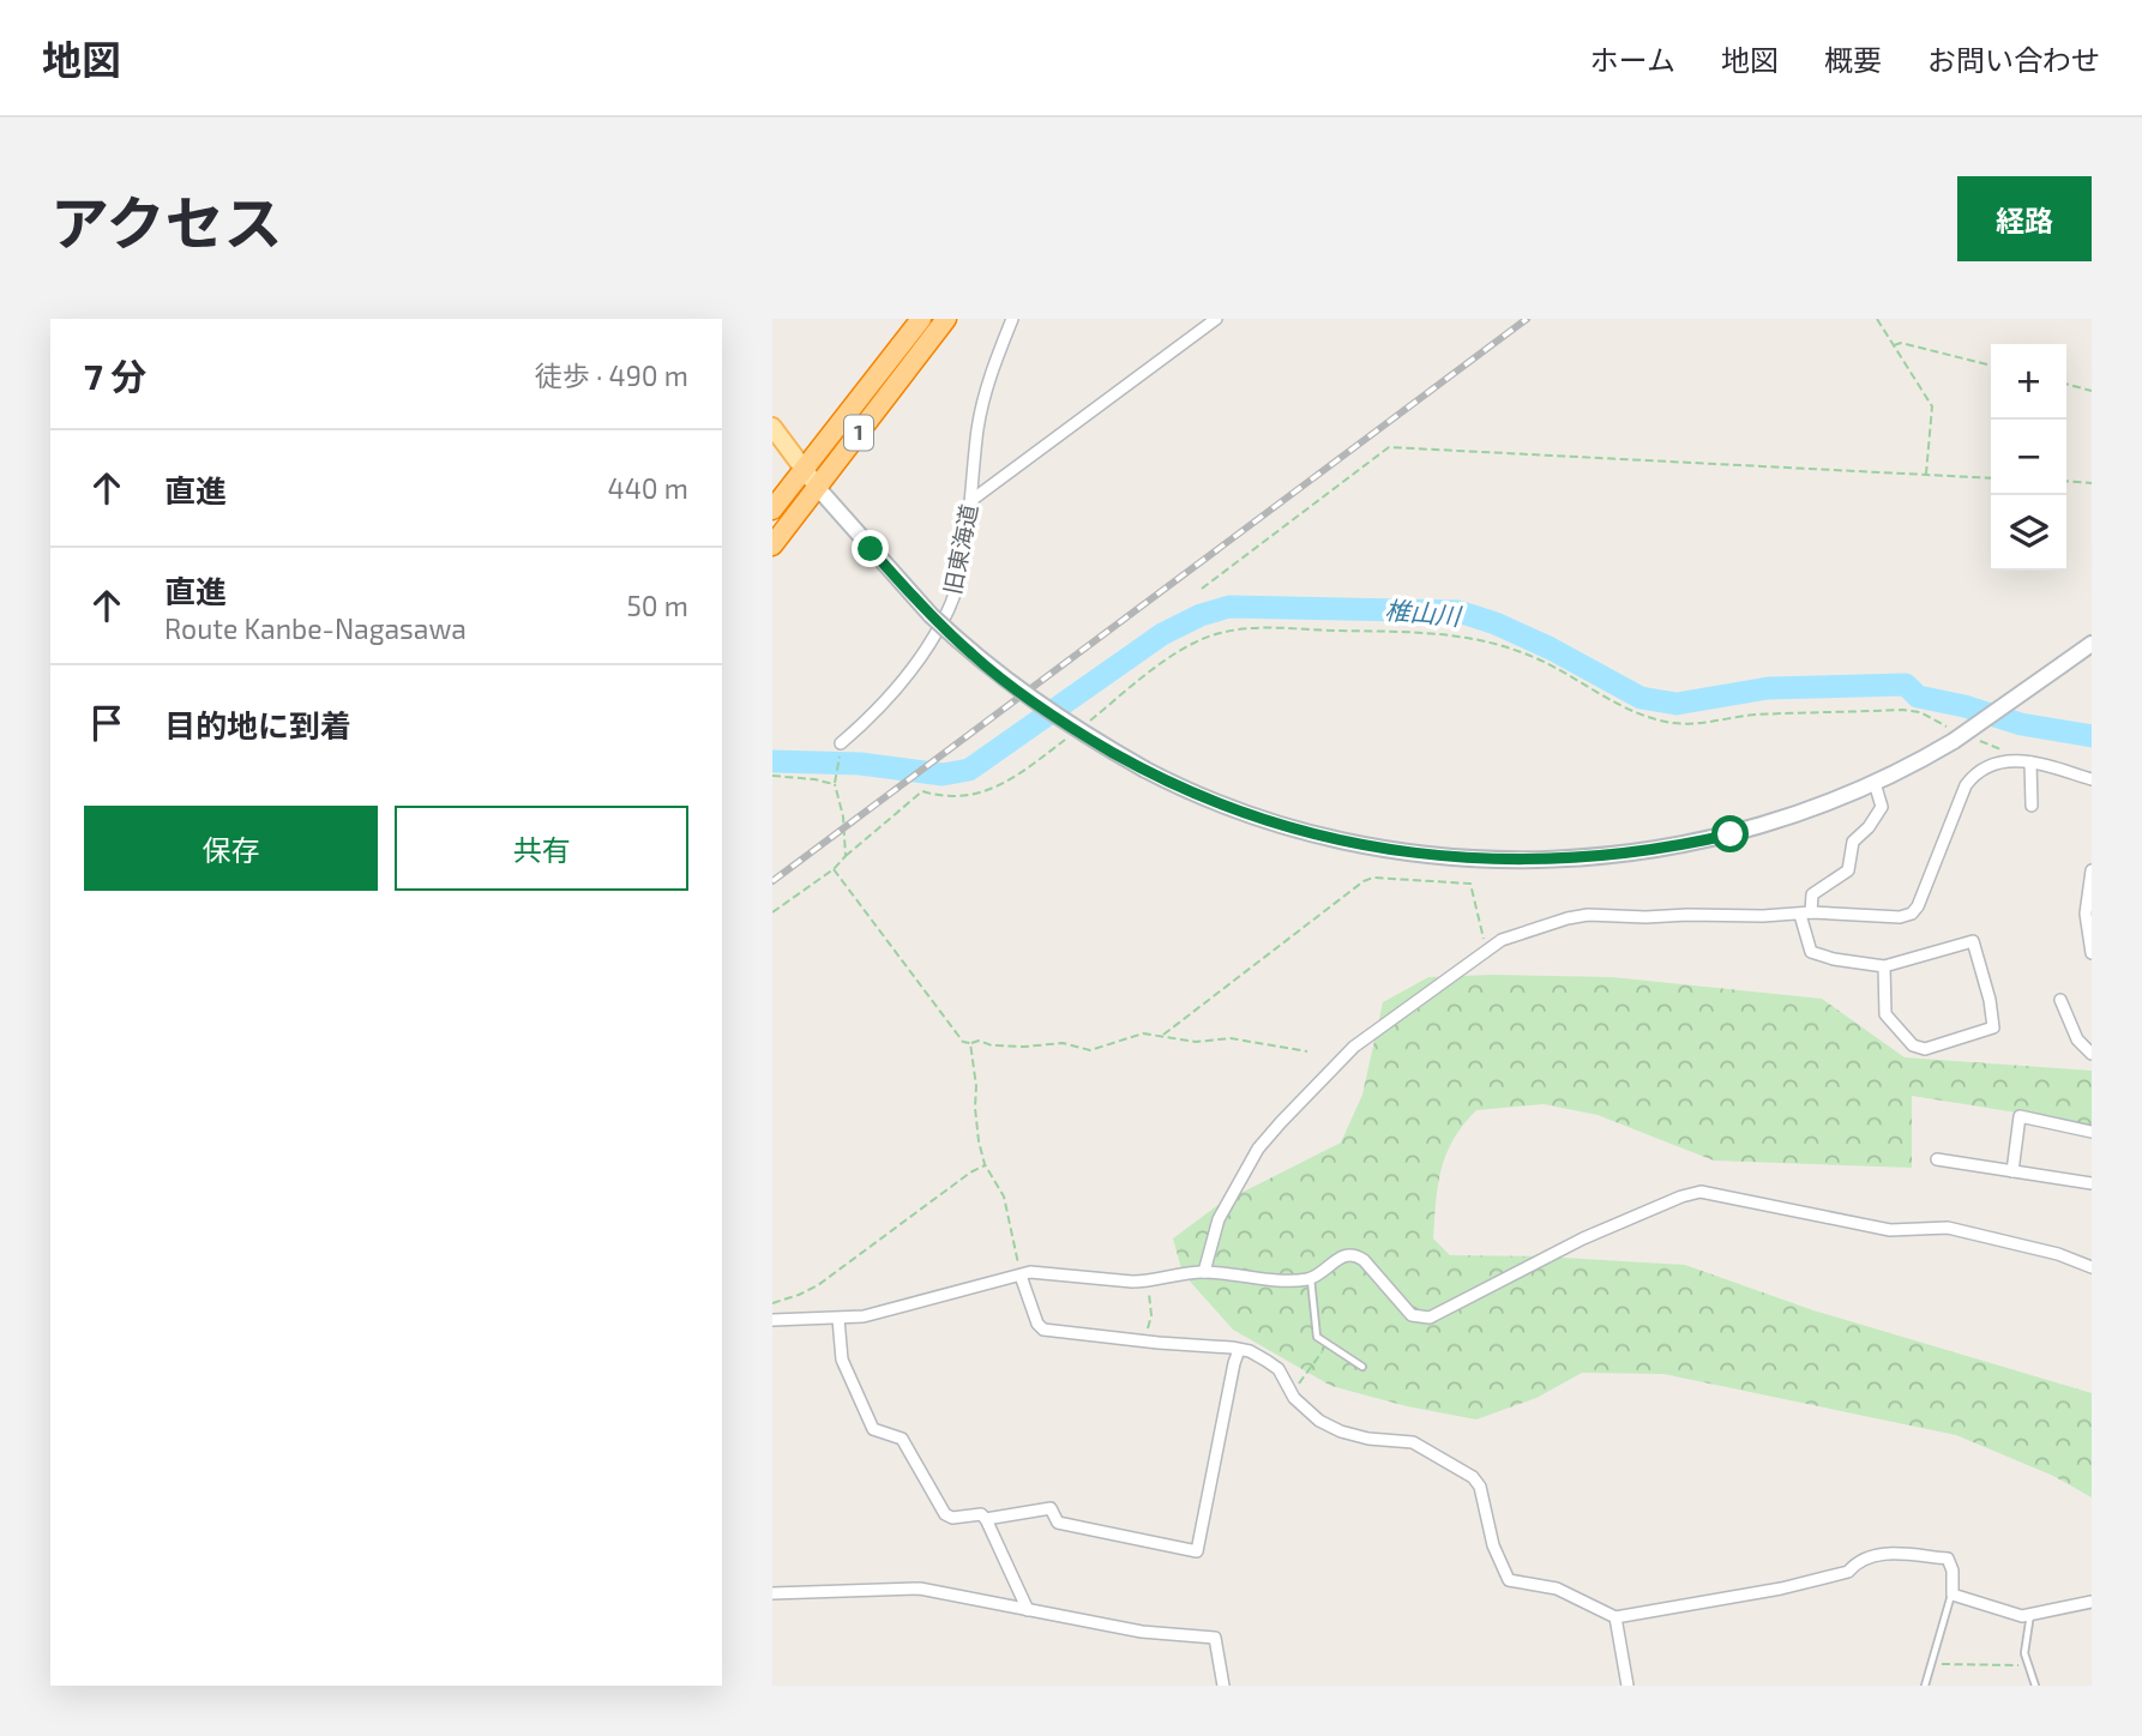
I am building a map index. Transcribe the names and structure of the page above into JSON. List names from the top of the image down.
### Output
{
  "streets": {
    "highway": ["1"],
    "street": ["旧東海道"]
  },
  "water": ["椎山川"],
  "page": {
    "header": "地図",
    "nav": [
      "ホーム",
      "地図",
      "概要",
      "お問い合わせ"
    ],
    "title": "アクセス",
    "buttons": [
      "経路",
      ["保存", "共有"]
    ],
    "heading": ["7 分", "徒歩 · 490 m"],
    "map_buttons": ["+", "−"],
    "list": [
      ["直進", "440 m"],
      ["直進", "Route Kanbe-Nagasawa", "50 m"],
      "目的地に到着"
    ]
  }
}
